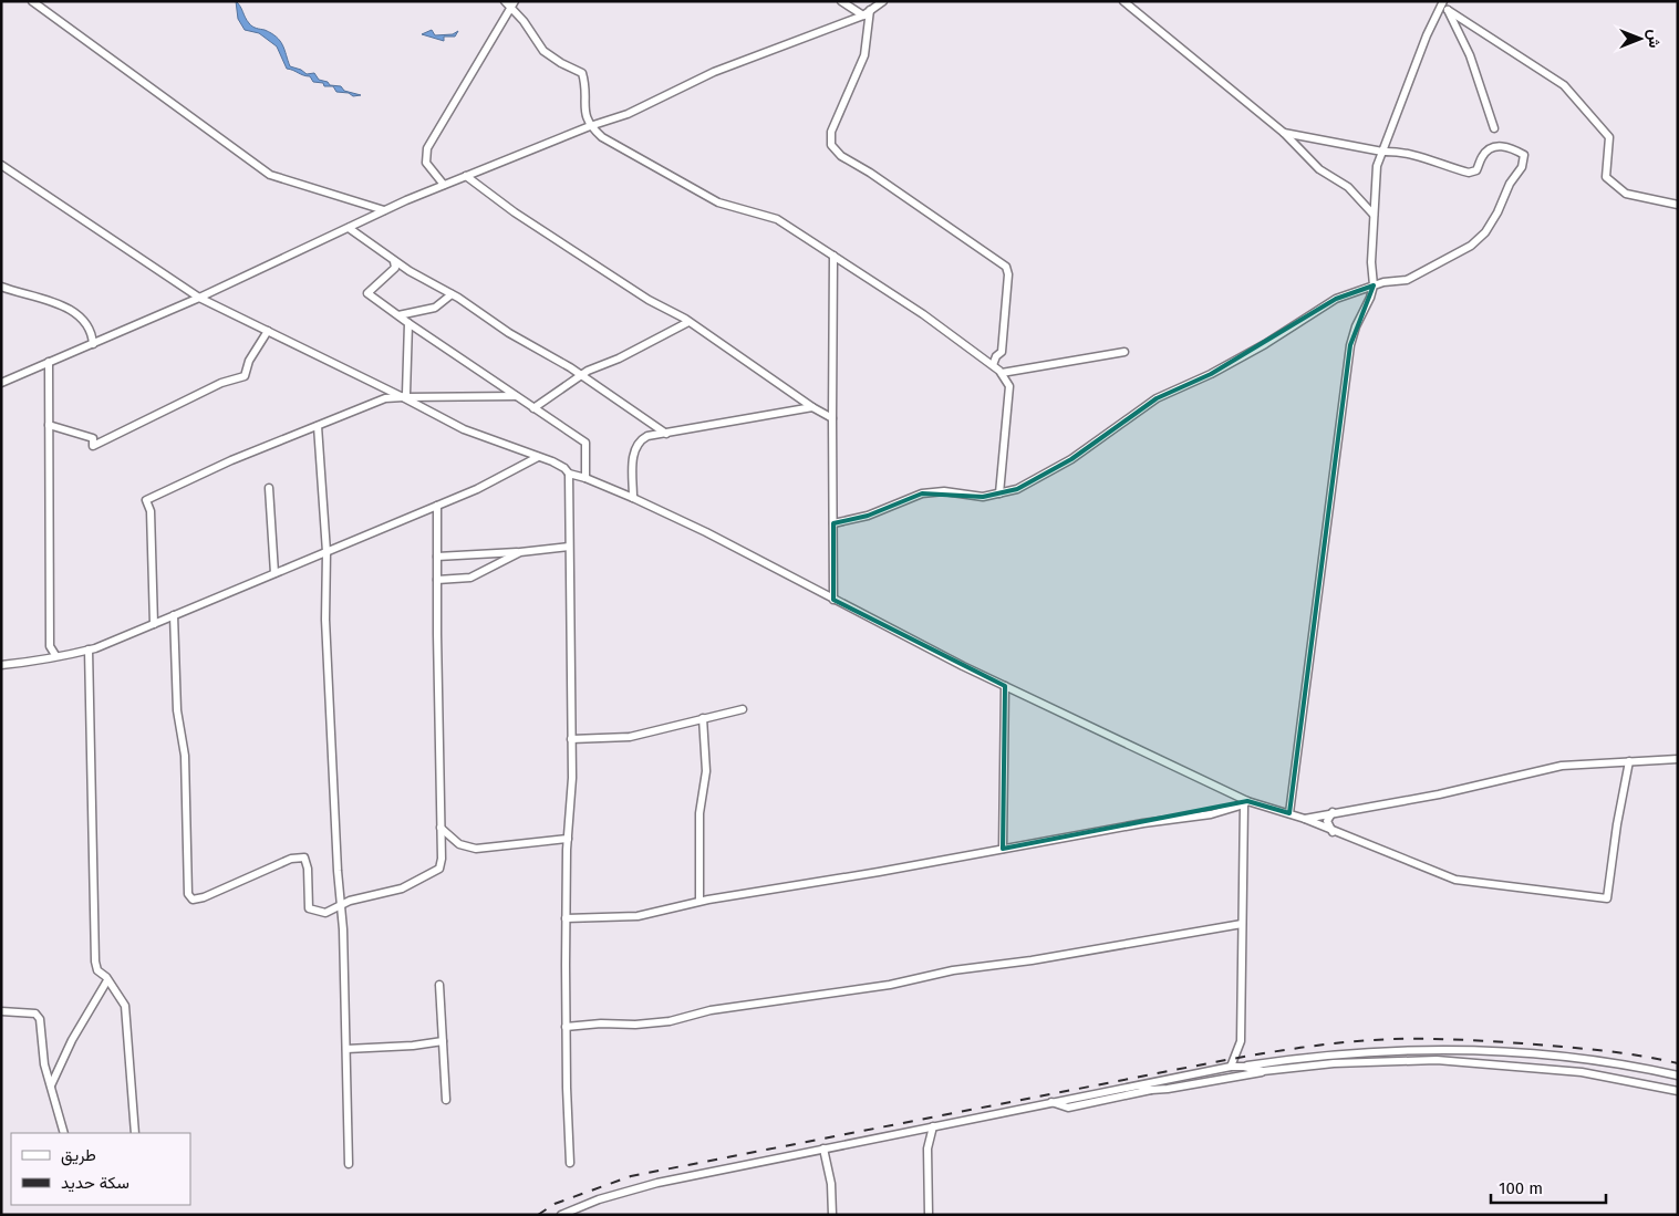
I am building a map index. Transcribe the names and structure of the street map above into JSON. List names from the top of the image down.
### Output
{
  "legend": ["طريق", "سكة حديد"],
  "scale_bar": "100 m",
  "north": "right"
}
